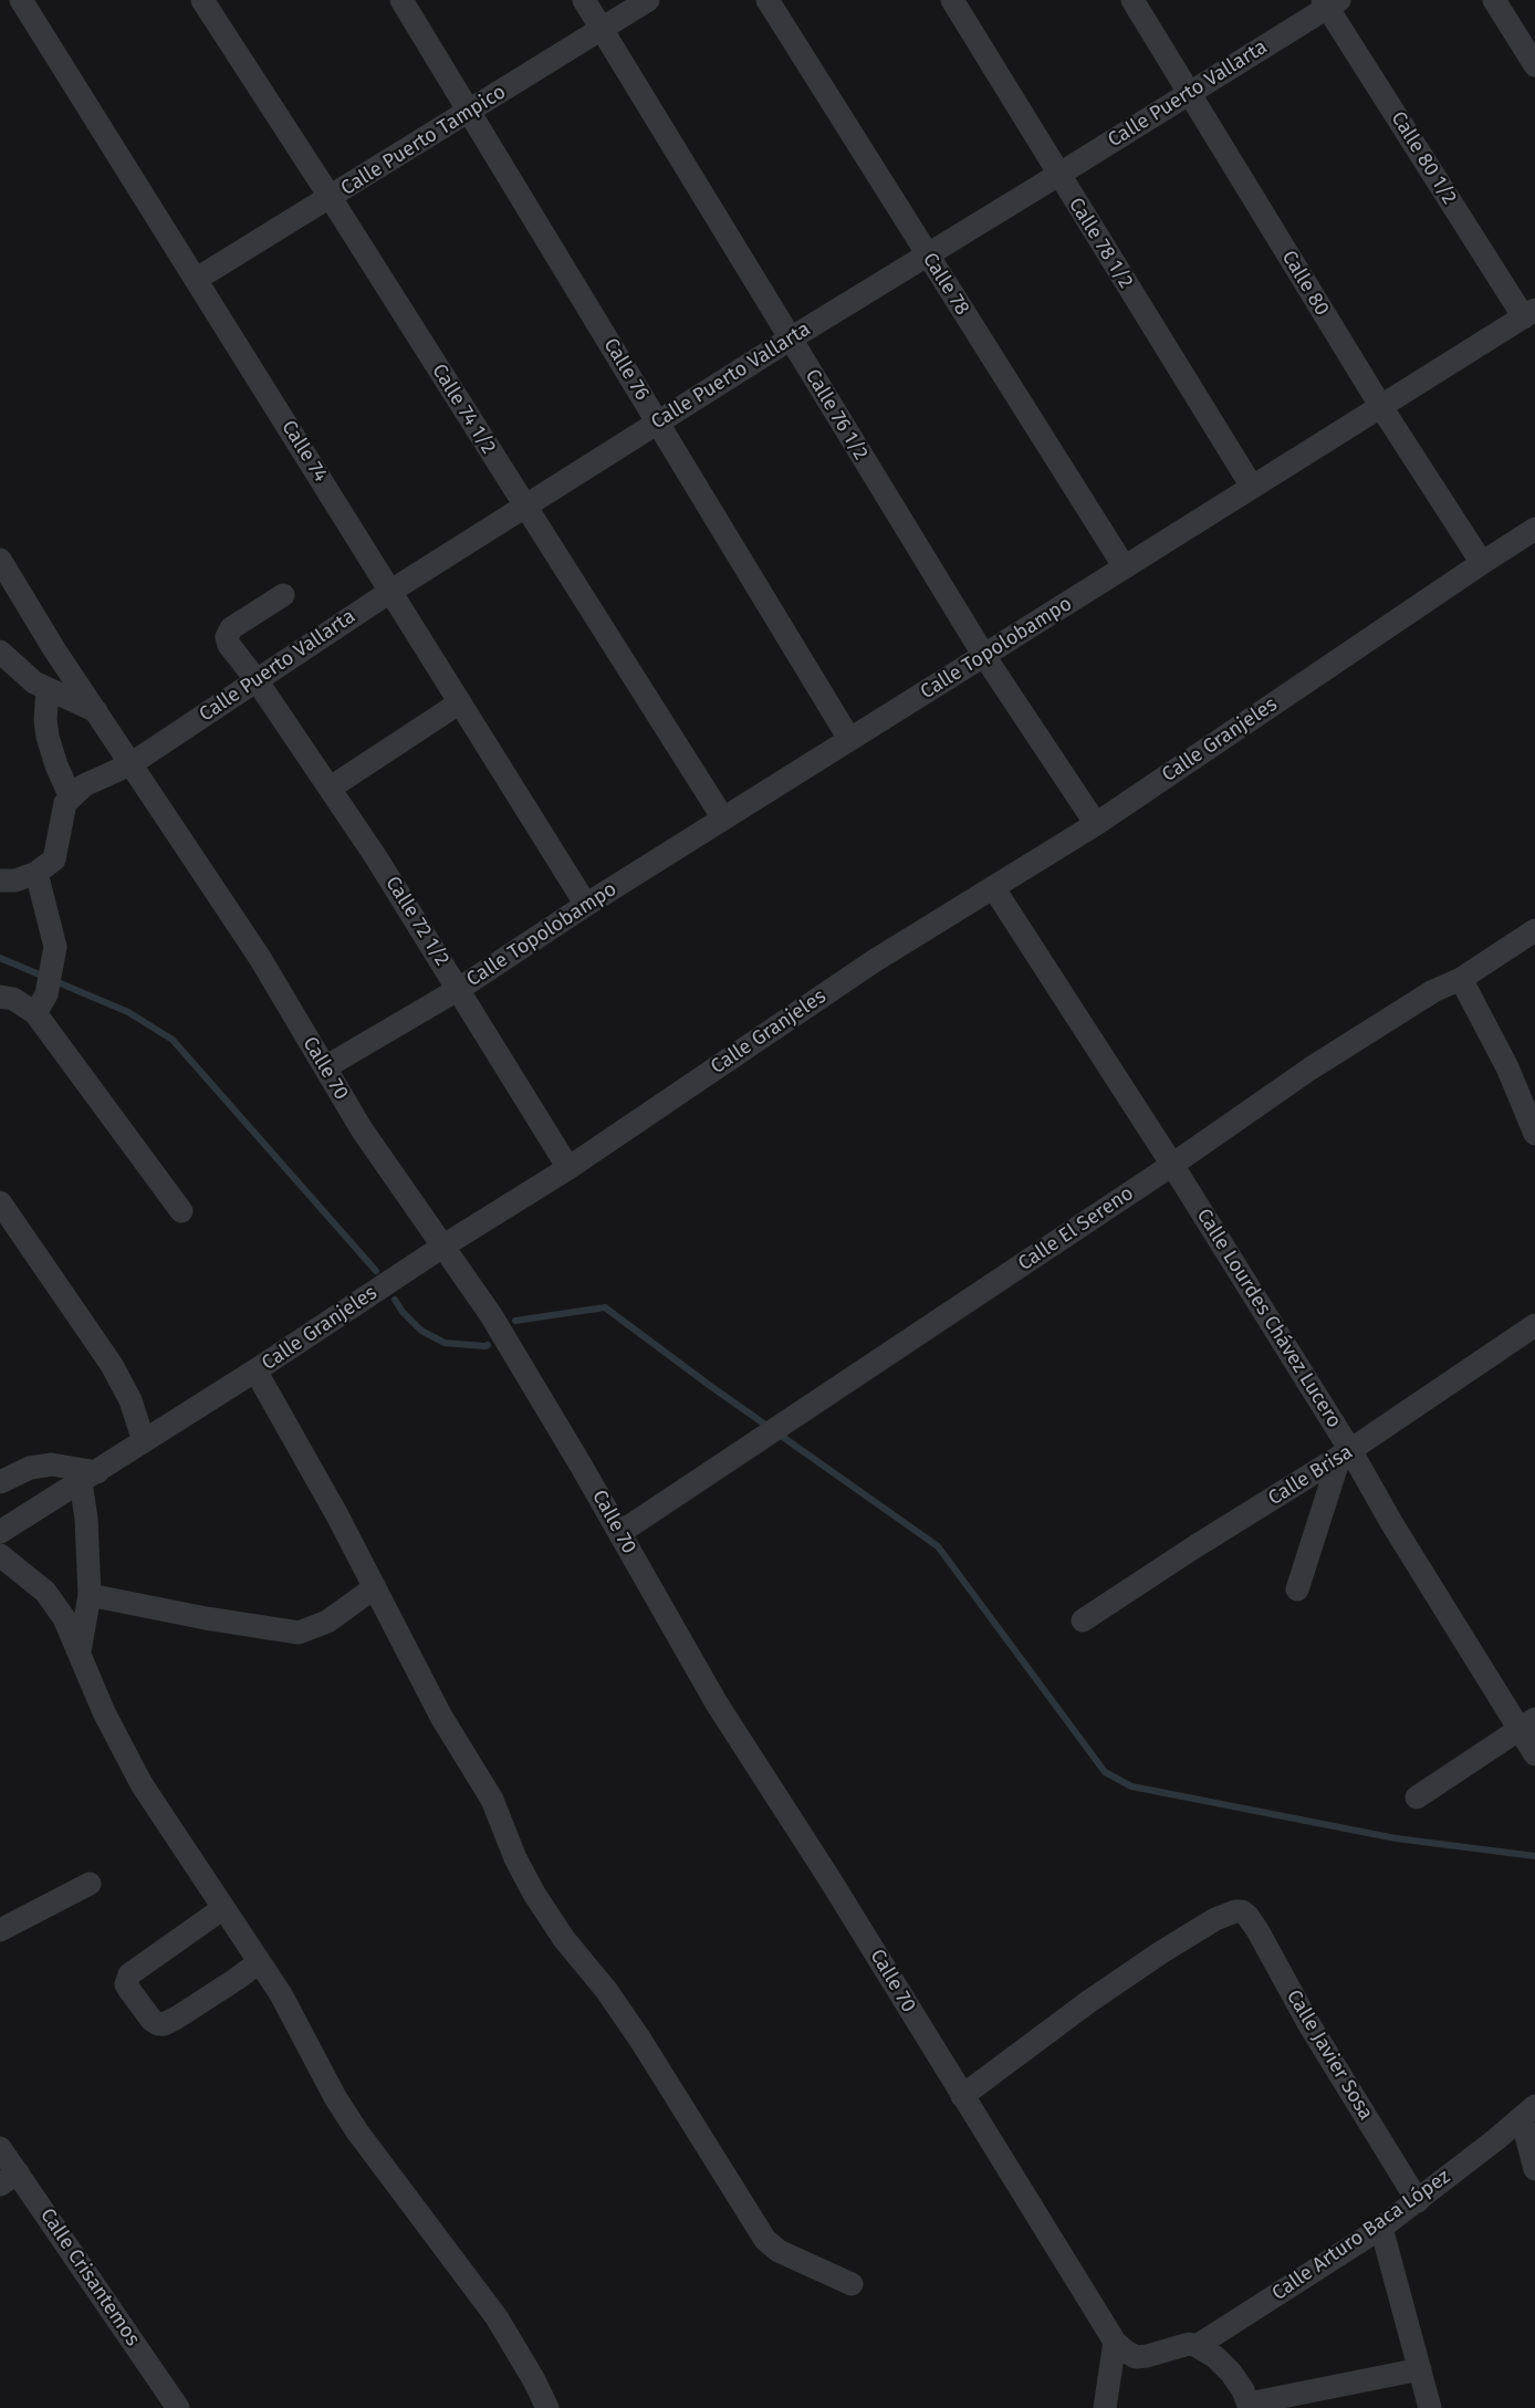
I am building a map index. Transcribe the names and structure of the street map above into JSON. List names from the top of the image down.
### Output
{
  "streets": {
    "street": [
      "Calle Puerto Vallarta",
      "Calle Puerto Tampico",
      "Calle 80 1/2",
      "Calle 78 1/2",
      "Calle 80",
      "Calle 78",
      "Calle 76",
      "Calle 74 1/2",
      "Calle 76 1/2",
      "Calle 74",
      "Calle Topolobampo",
      "Calle Granjeles",
      "Calle 72 1/2",
      "Calle 70",
      "Calle El Sereno",
      "Calle Lourdes Chávez Lucero",
      "Calle Brisa",
      "Calle Javier Sosa",
      "Calle Arturo Baca López",
      "Calle Crisantemos"
    ]
  },
  "crossings": [
    ["Calle Puerto Vallarta", "Calle 80 1/2"],
    ["Calle Puerto Vallarta", "Calle 78 1/2"],
    ["Calle Puerto Vallarta", "Calle 80"],
    ["Calle Puerto Vallarta", "Calle 78"],
    ["Calle Puerto Vallarta", "Calle 76"],
    ["Calle Puerto Vallarta", "Calle 74 1/2"],
    ["Calle Puerto Vallarta", "Calle 76 1/2"],
    ["Calle Puerto Vallarta", "Calle 74"],
    ["Calle Puerto Vallarta", "Calle 72 1/2"],
    ["Calle Puerto Vallarta", "Calle 70"],
    ["Calle Puerto Tampico", "Calle 76"],
    ["Calle Puerto Tampico", "Calle 74 1/2"],
    ["Calle Puerto Tampico", "Calle 76 1/2"],
    ["Calle Puerto Tampico", "Calle 74"],
    ["Calle 80 1/2", "Calle Topolobampo"],
    ["Calle 78 1/2", "Calle Topolobampo"],
    ["Calle 80", "Calle Topolobampo"],
    ["Calle 80", "Calle Granjeles"],
    ["Calle 78", "Calle Topolobampo"],
    ["Calle 76", "Calle Topolobampo"],
    ["Calle 74 1/2", "Calle Topolobampo"],
    ["Calle 76 1/2", "Calle Topolobampo"],
    ["Calle 76 1/2", "Calle Granjeles"],
    ["Calle 74", "Calle Topolobampo"],
    ["Calle Topolobampo", "Calle 72 1/2"],
    ["Calle Topolobampo", "Calle 70"],
    ["Calle Granjeles", "Calle 72 1/2"],
    ["Calle Granjeles", "Calle 70"],
    ["Calle Granjeles", "Calle Lourdes Chávez Lucero"],
    ["Calle 70", "Calle El Sereno"],
    ["Calle 70", "Calle Javier Sosa"],
    ["Calle El Sereno", "Calle Lourdes Chávez Lucero"],
    ["Calle Lourdes Chávez Lucero", "Calle Brisa"],
    ["Calle Javier Sosa", "Calle Arturo Baca López"]
  ]
}
